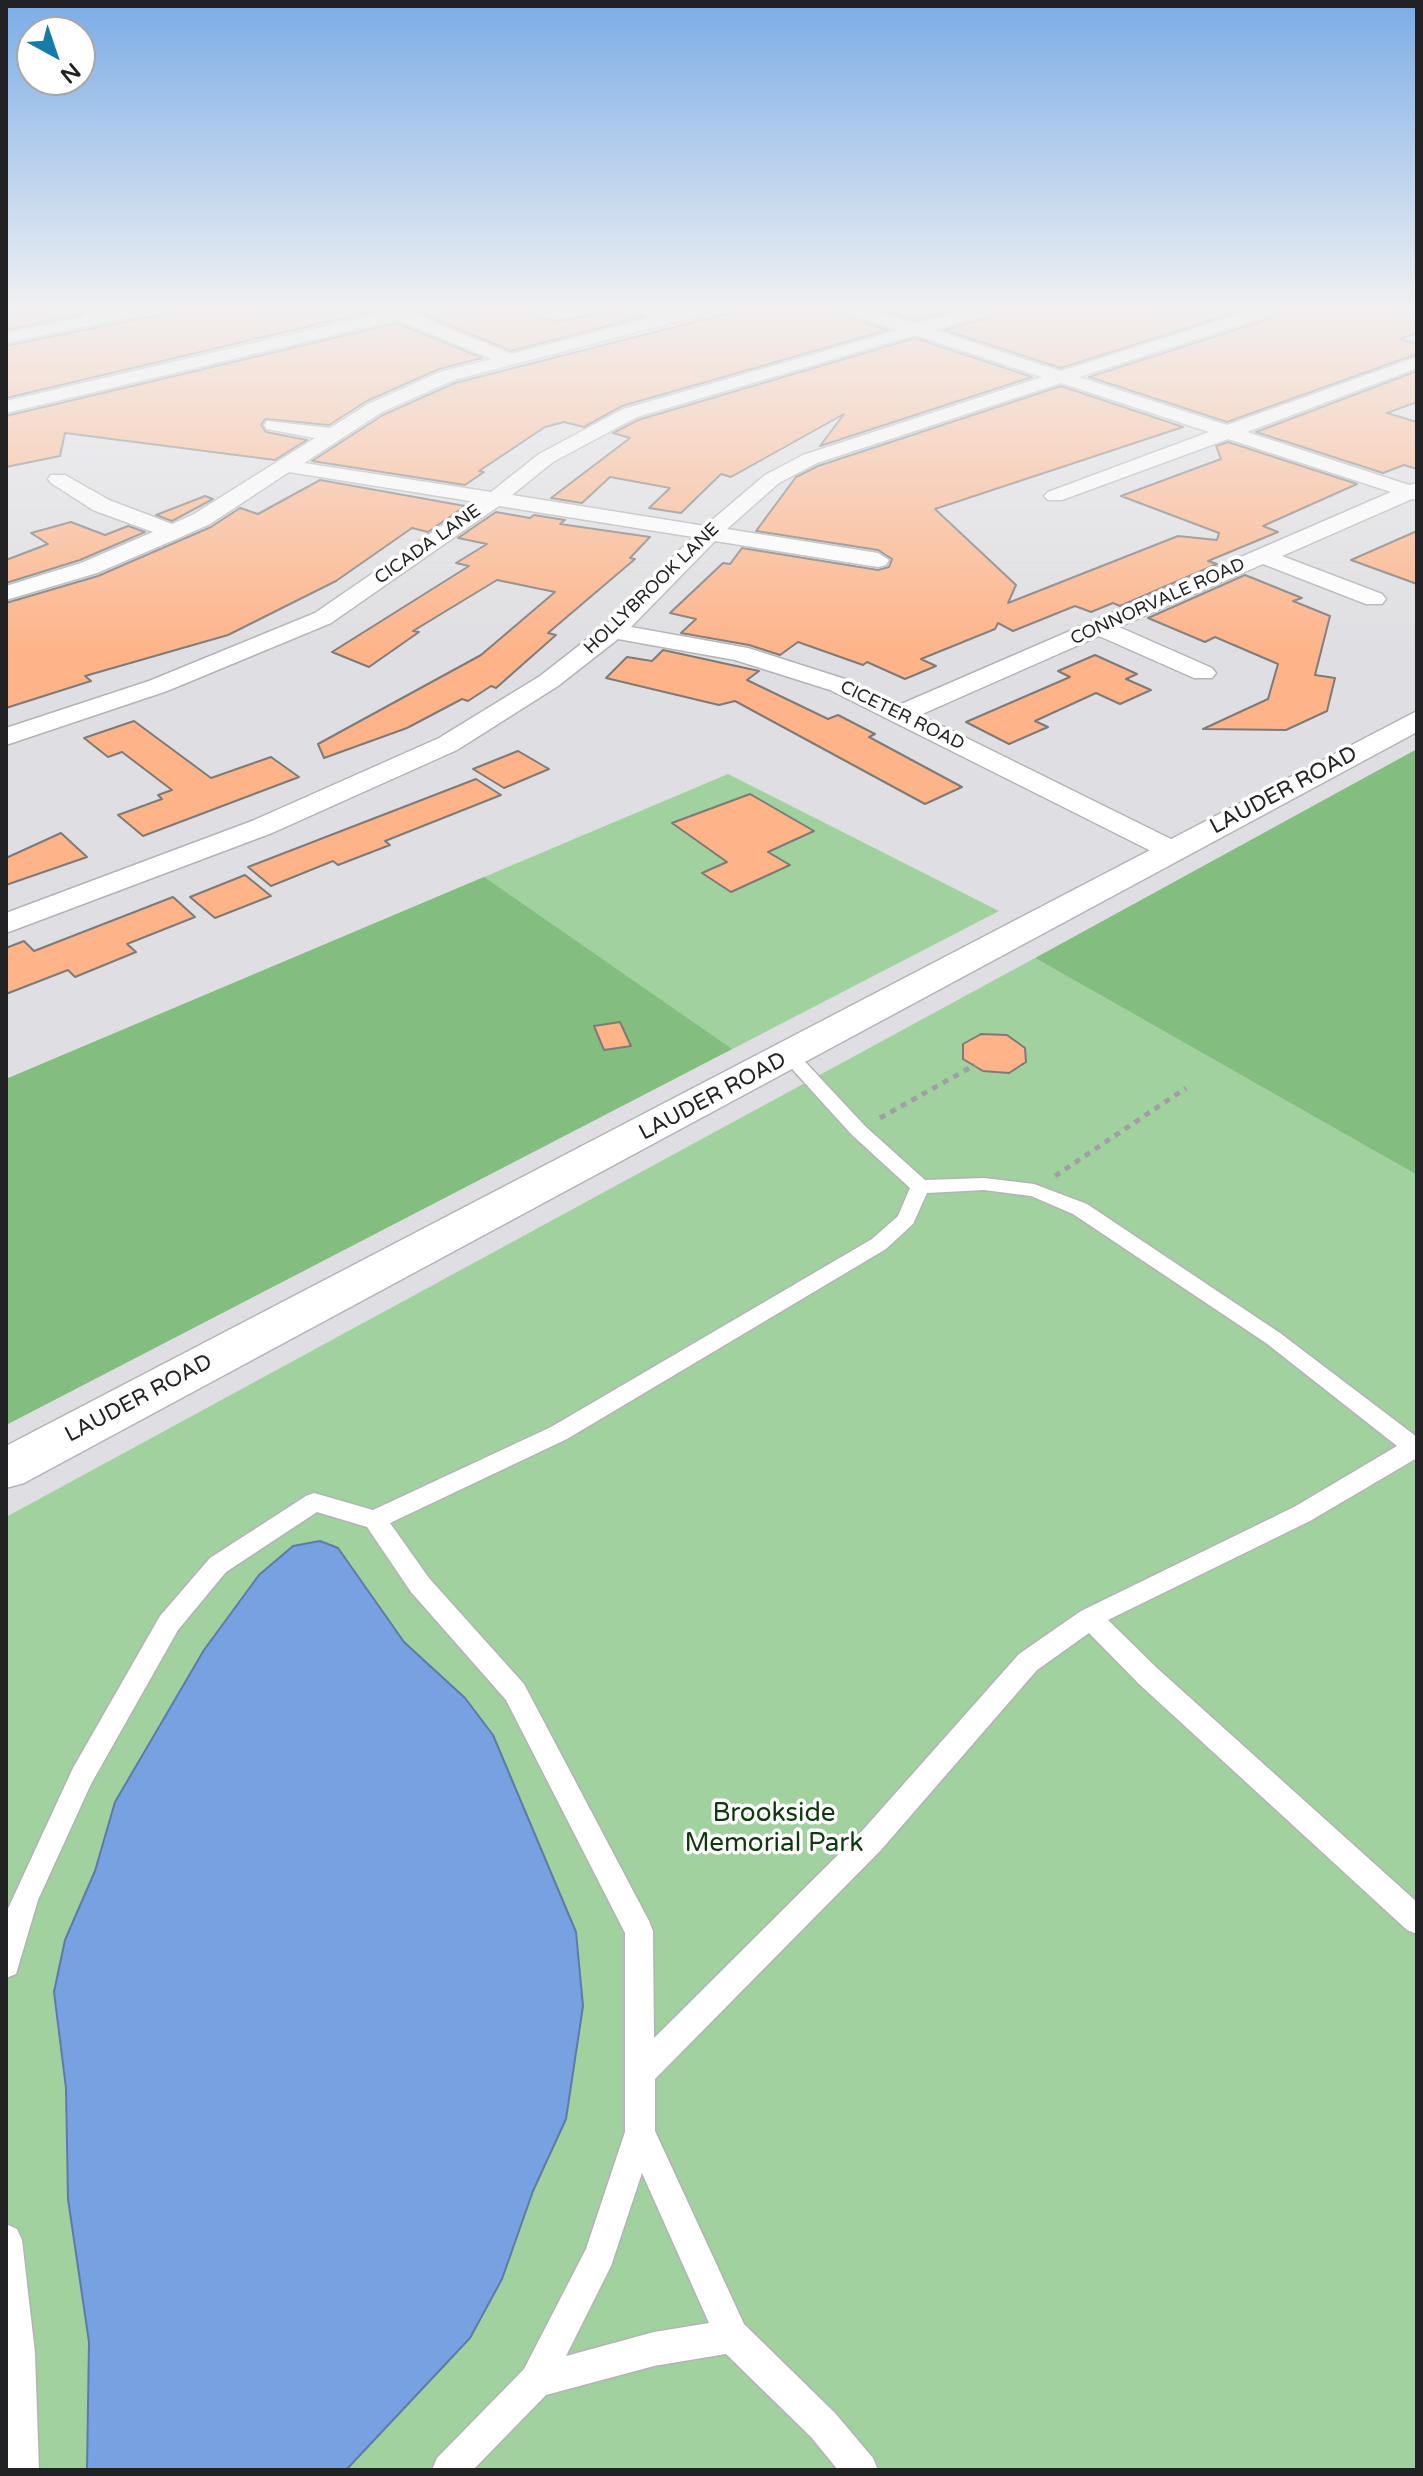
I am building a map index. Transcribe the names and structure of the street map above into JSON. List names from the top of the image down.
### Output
{
  "streets": {
    "main road": ["LAUDER ROAD"],
    "street": [
      "CICADA LANE",
      "HOLLYBROOK LANE",
      "CONNORVALE ROAD",
      "CICETER ROAD"
    ]
  },
  "crossings": [
    ["HOLLYBROOK LANE", "CICETER ROAD"],
    ["CONNORVALE ROAD", "CICETER ROAD"],
    ["CICETER ROAD", "LAUDER ROAD"]
  ],
  "parks": ["Brookside Memorial Park"],
  "north": "bottom right"
}
